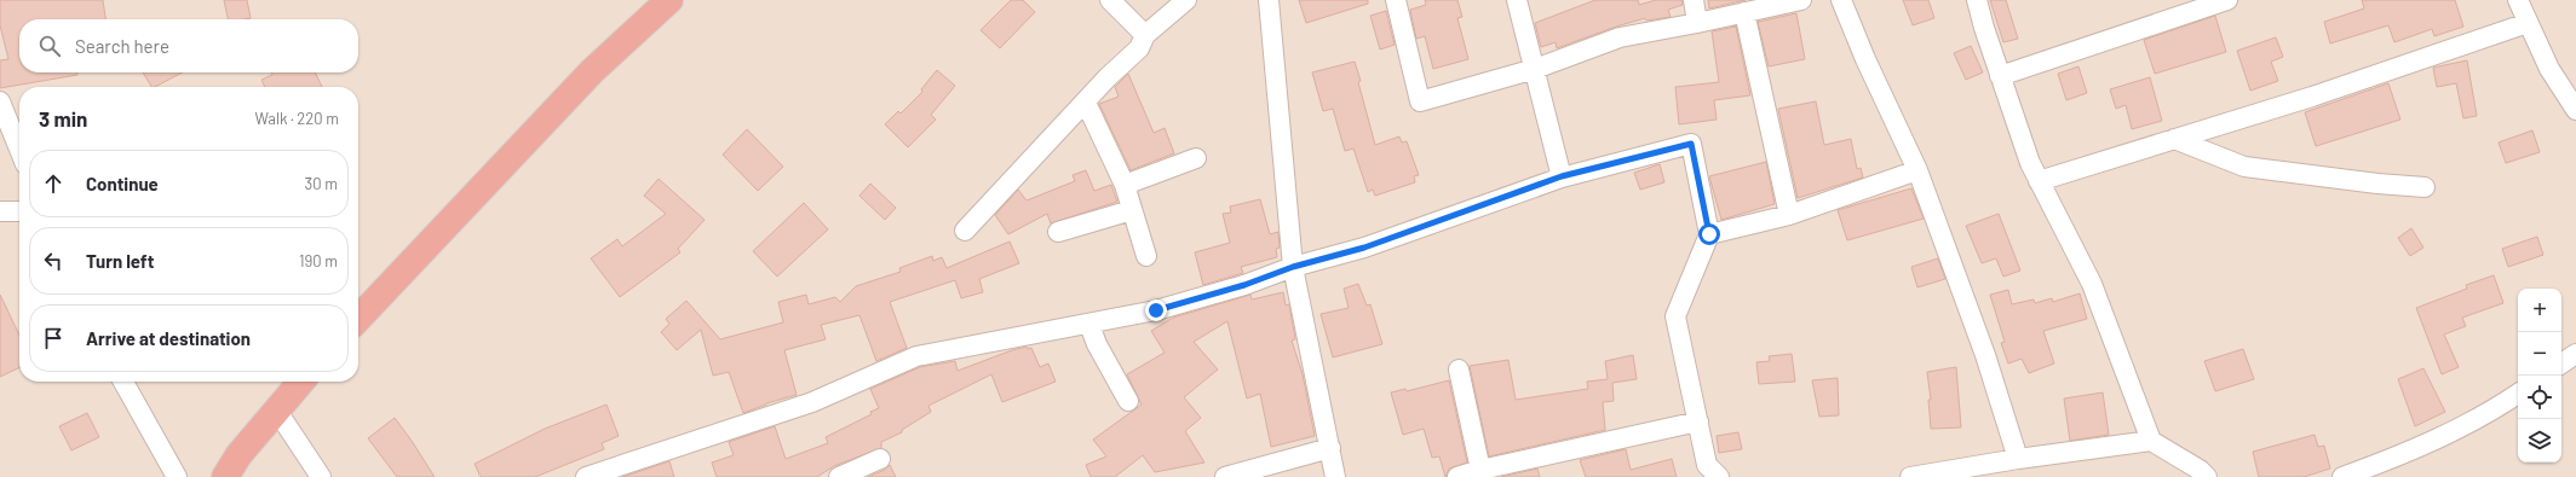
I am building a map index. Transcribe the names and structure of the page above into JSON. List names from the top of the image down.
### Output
{
  "page": {
    "search": "Search here",
    "heading": ["3 min", "Walk · 220 m"],
    "list": [
      ["Continue", "30 m"],
      ["Turn left", "190 m"],
      "Arrive at destination"
    ],
    "map_buttons": ["+", "−"]
  }
}
